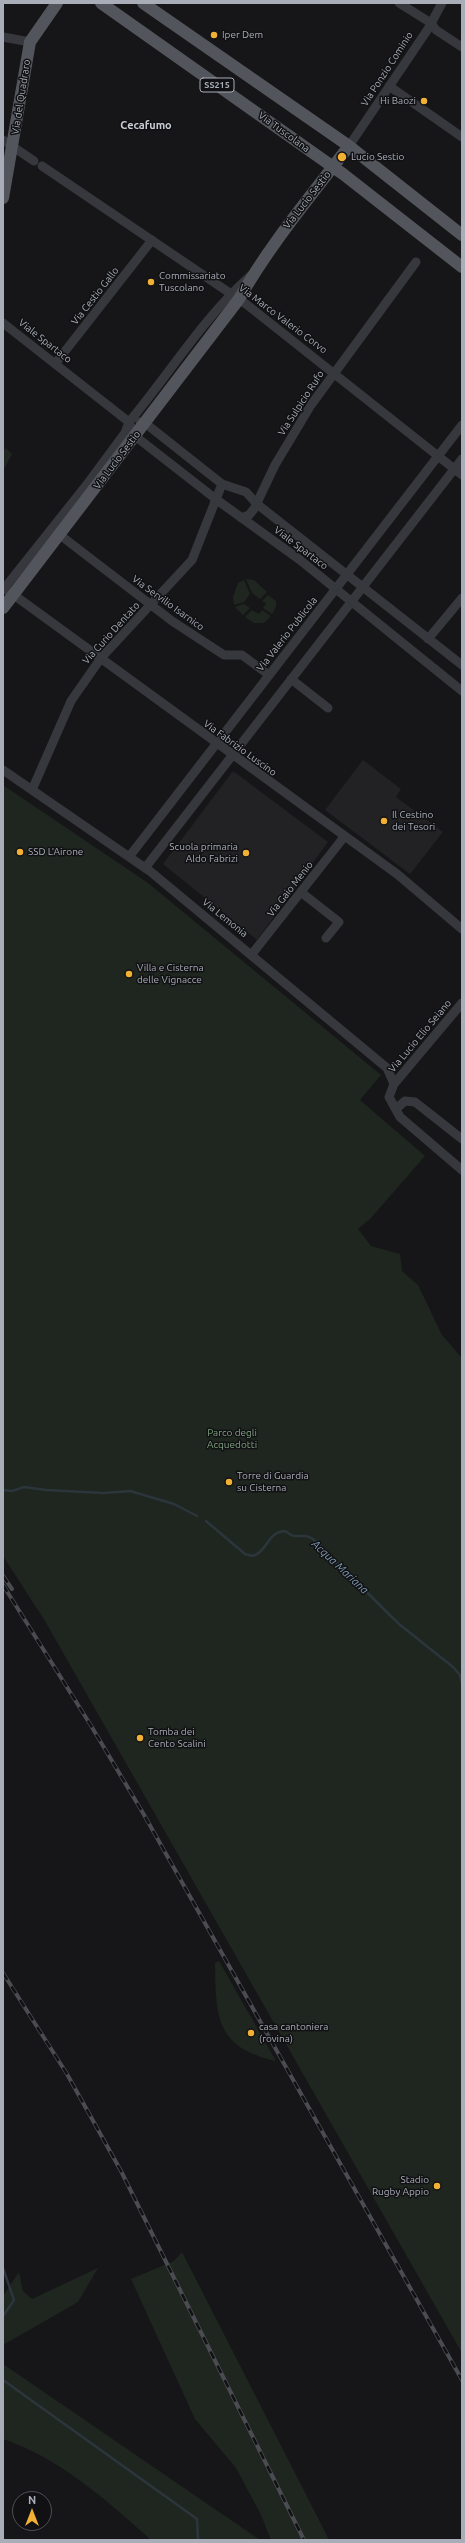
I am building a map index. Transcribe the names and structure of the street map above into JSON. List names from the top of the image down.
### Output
{
  "streets": {
    "main road": [
      "SS215",
      "Via del Quadraro",
      "Via Tuscolana",
      "Via Lucio Sestio"
    ],
    "street": [
      "Via Ponzio Cominio",
      "Via Cestio Gallo",
      "Via Marco Valerio Corvo",
      "Viale Spartaco",
      "Via Sulpicio Rufo",
      "Via Servilio Isarnico",
      "Via Curio Dentato",
      "Via Valerio Publicola",
      "Via Fabrizio Luscino",
      "Via Gaio Menio",
      "Via Lemonia",
      "Via Lucio Elio Seiano"
    ]
  },
  "crossings": [
    ["Via Ponzio Cominio", "Via Lucio Sestio"],
    ["Via del Quadraro", "Via Marco Valerio Corvo"],
    ["Via Tuscolana", "Via Lucio Sestio"],
    ["Via Lucio Sestio", "Via Marco Valerio Corvo"],
    ["Via Lucio Sestio", "Viale Spartaco"],
    ["Via Lucio Sestio", "Via Servilio Isarnico"],
    ["Via Lucio Sestio", "Via Fabrizio Luscino"],
    ["Via Cestio Gallo", "Via Marco Valerio Corvo"],
    ["Via Cestio Gallo", "Viale Spartaco"],
    ["Via Marco Valerio Corvo", "Via Sulpicio Rufo"],
    ["Via Marco Valerio Corvo", "Via Valerio Publicola"],
    ["Viale Spartaco", "Via Sulpicio Rufo"],
    ["Viale Spartaco", "Via Curio Dentato"],
    ["Viale Spartaco", "Via Valerio Publicola"],
    ["Via Servilio Isarnico", "Via Curio Dentato"],
    ["Via Servilio Isarnico", "Via Valerio Publicola"],
    ["Via Curio Dentato", "Via Fabrizio Luscino"],
    ["Via Curio Dentato", "Via Lemonia"],
    ["Via Valerio Publicola", "Via Fabrizio Luscino"],
    ["Via Valerio Publicola", "Via Lemonia"],
    ["Via Fabrizio Luscino", "Via Gaio Menio"],
    ["Via Gaio Menio", "Via Lemonia"],
    ["Via Lemonia", "Via Lucio Elio Seiano"]
  ],
  "districts": ["Cecafumo"],
  "water": ["Acqua Mariana"],
  "parks": ["Parco degli Acquedotti"],
  "places": [
    "Iper Dem",
    "Hi Baozi",
    "Lucio Sestio",
    "Commissariato Tuscolano",
    "Il Cestino dei Tesori",
    "SSD L'Airone",
    "Scuola primaria Aldo Fabrizi",
    "Villa e Cisterna delle Vignacce",
    "Torre di Guardia su Cisterna",
    "Tomba dei Cento Scalini",
    "casa cantoniera (rovina)",
    "Stadio Rugby Appio"
  ],
  "north": "top"
}
